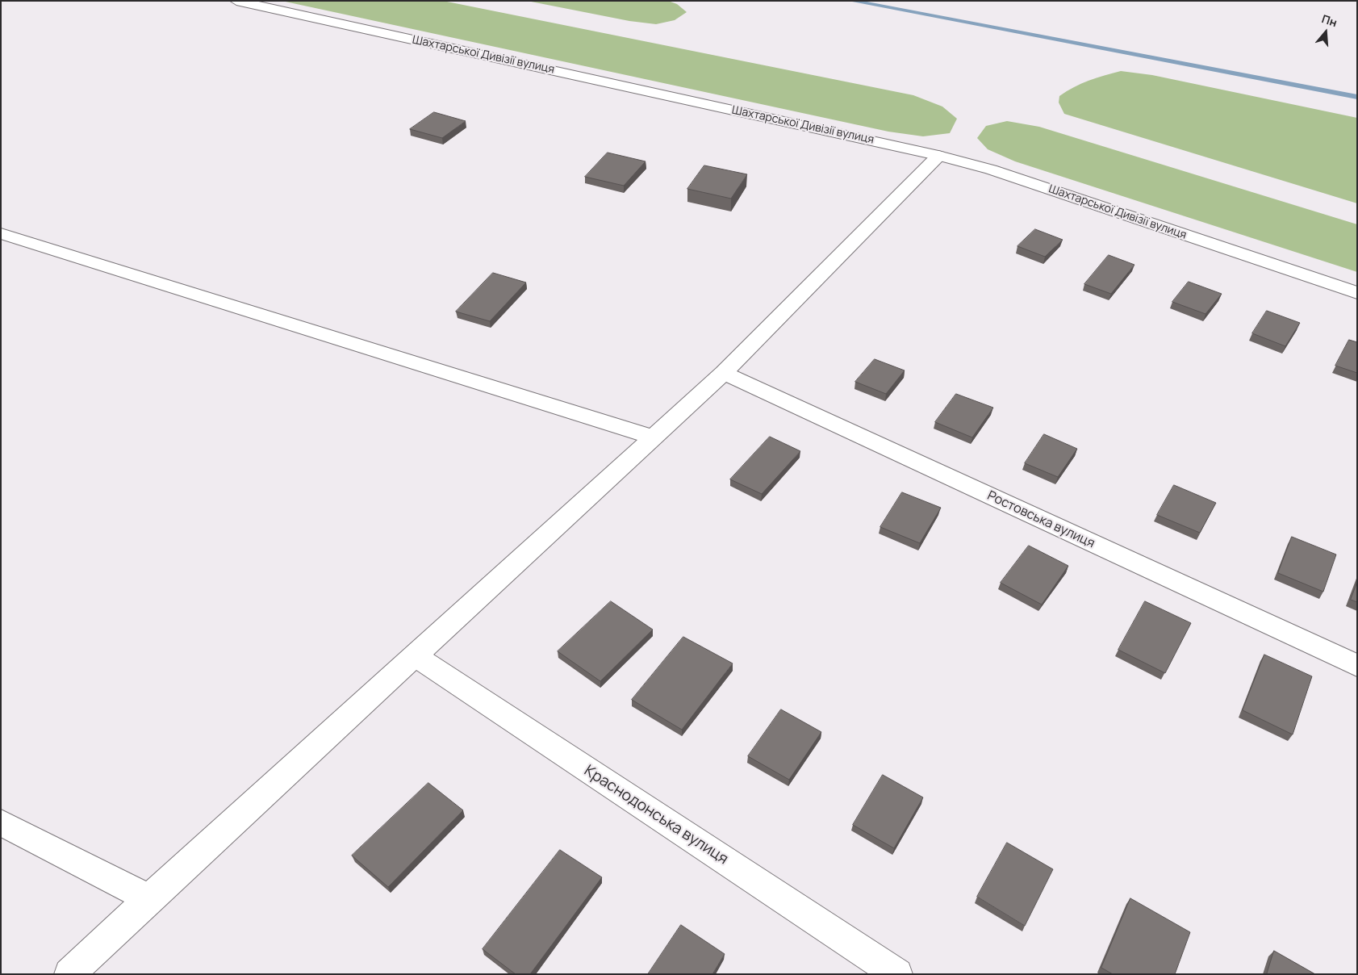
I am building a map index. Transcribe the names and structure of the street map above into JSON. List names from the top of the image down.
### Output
{
  "streets": {
    "street": ["Шахтарської Дивізії вулиця", "Ростовська вулиця", "Краснодонська вулиця"]
  },
  "north": "top"
}
